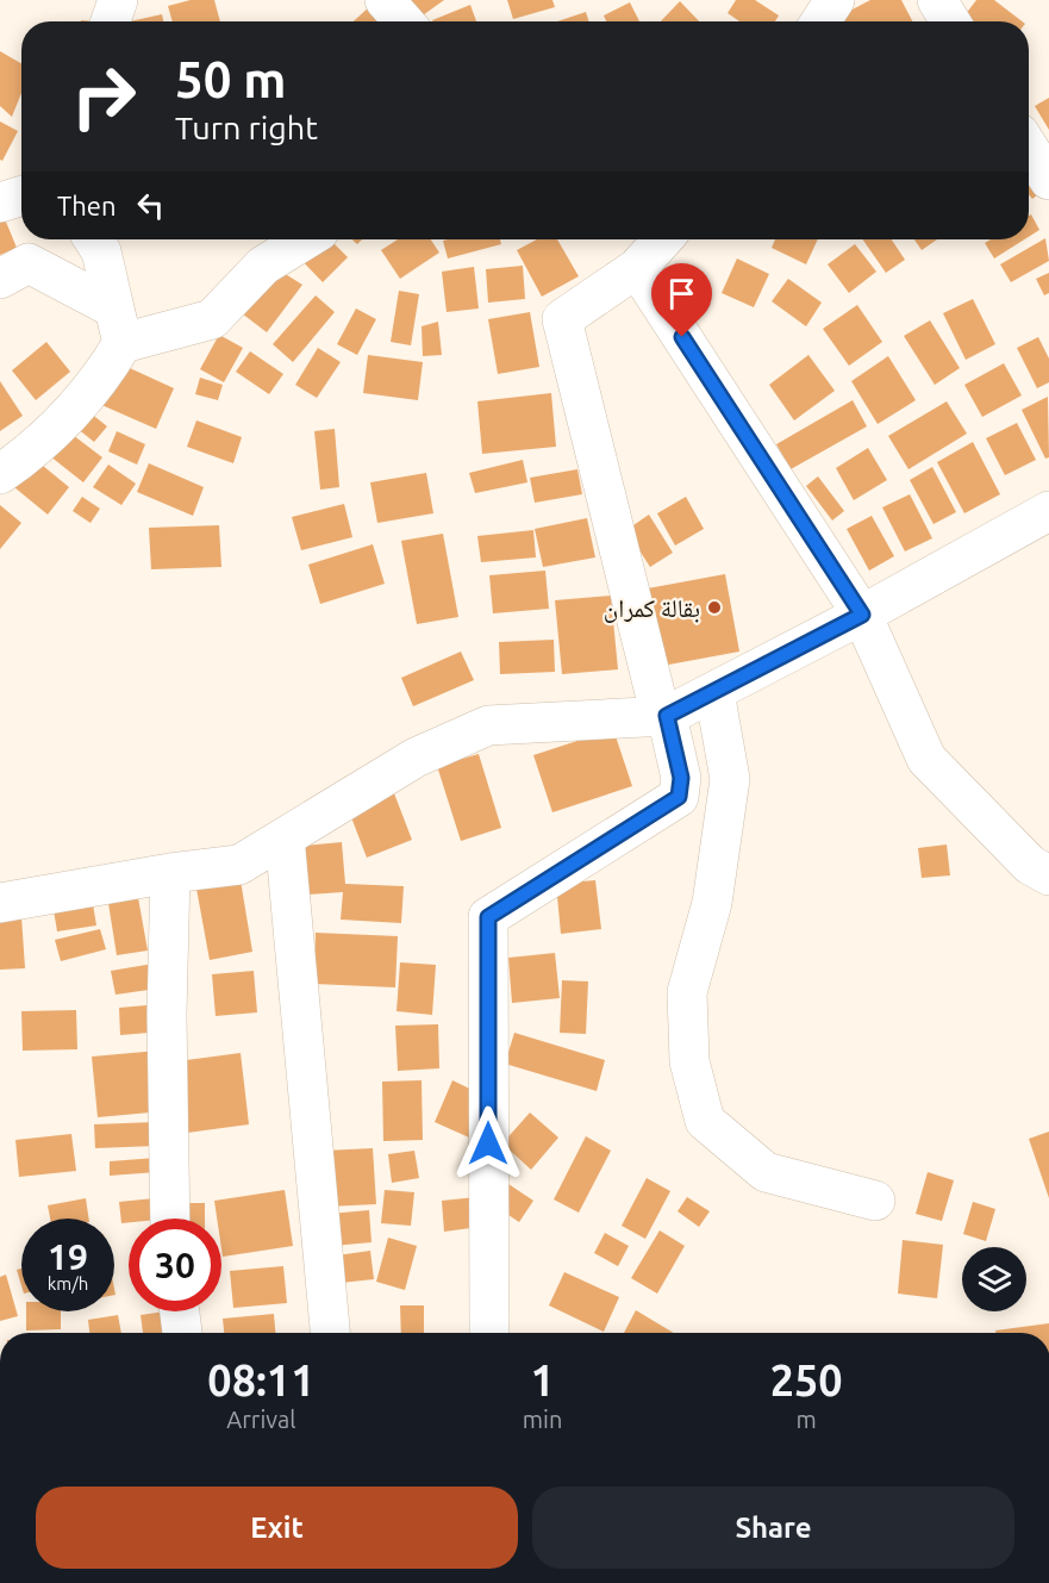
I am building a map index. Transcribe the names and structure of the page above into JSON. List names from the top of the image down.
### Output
{
  "places": ["بقالة كمران"],
  "page": {
    "turn": ["50 m", "Turn right"],
    "then": "Then",
    "speed": "19 km/h",
    "limit": "30",
    "eta": [
      "08:11",
      "Arrival",
      "1",
      "min",
      "250",
      "m"
    ],
    "buttons": ["Exit", "Share"]
  }
}
